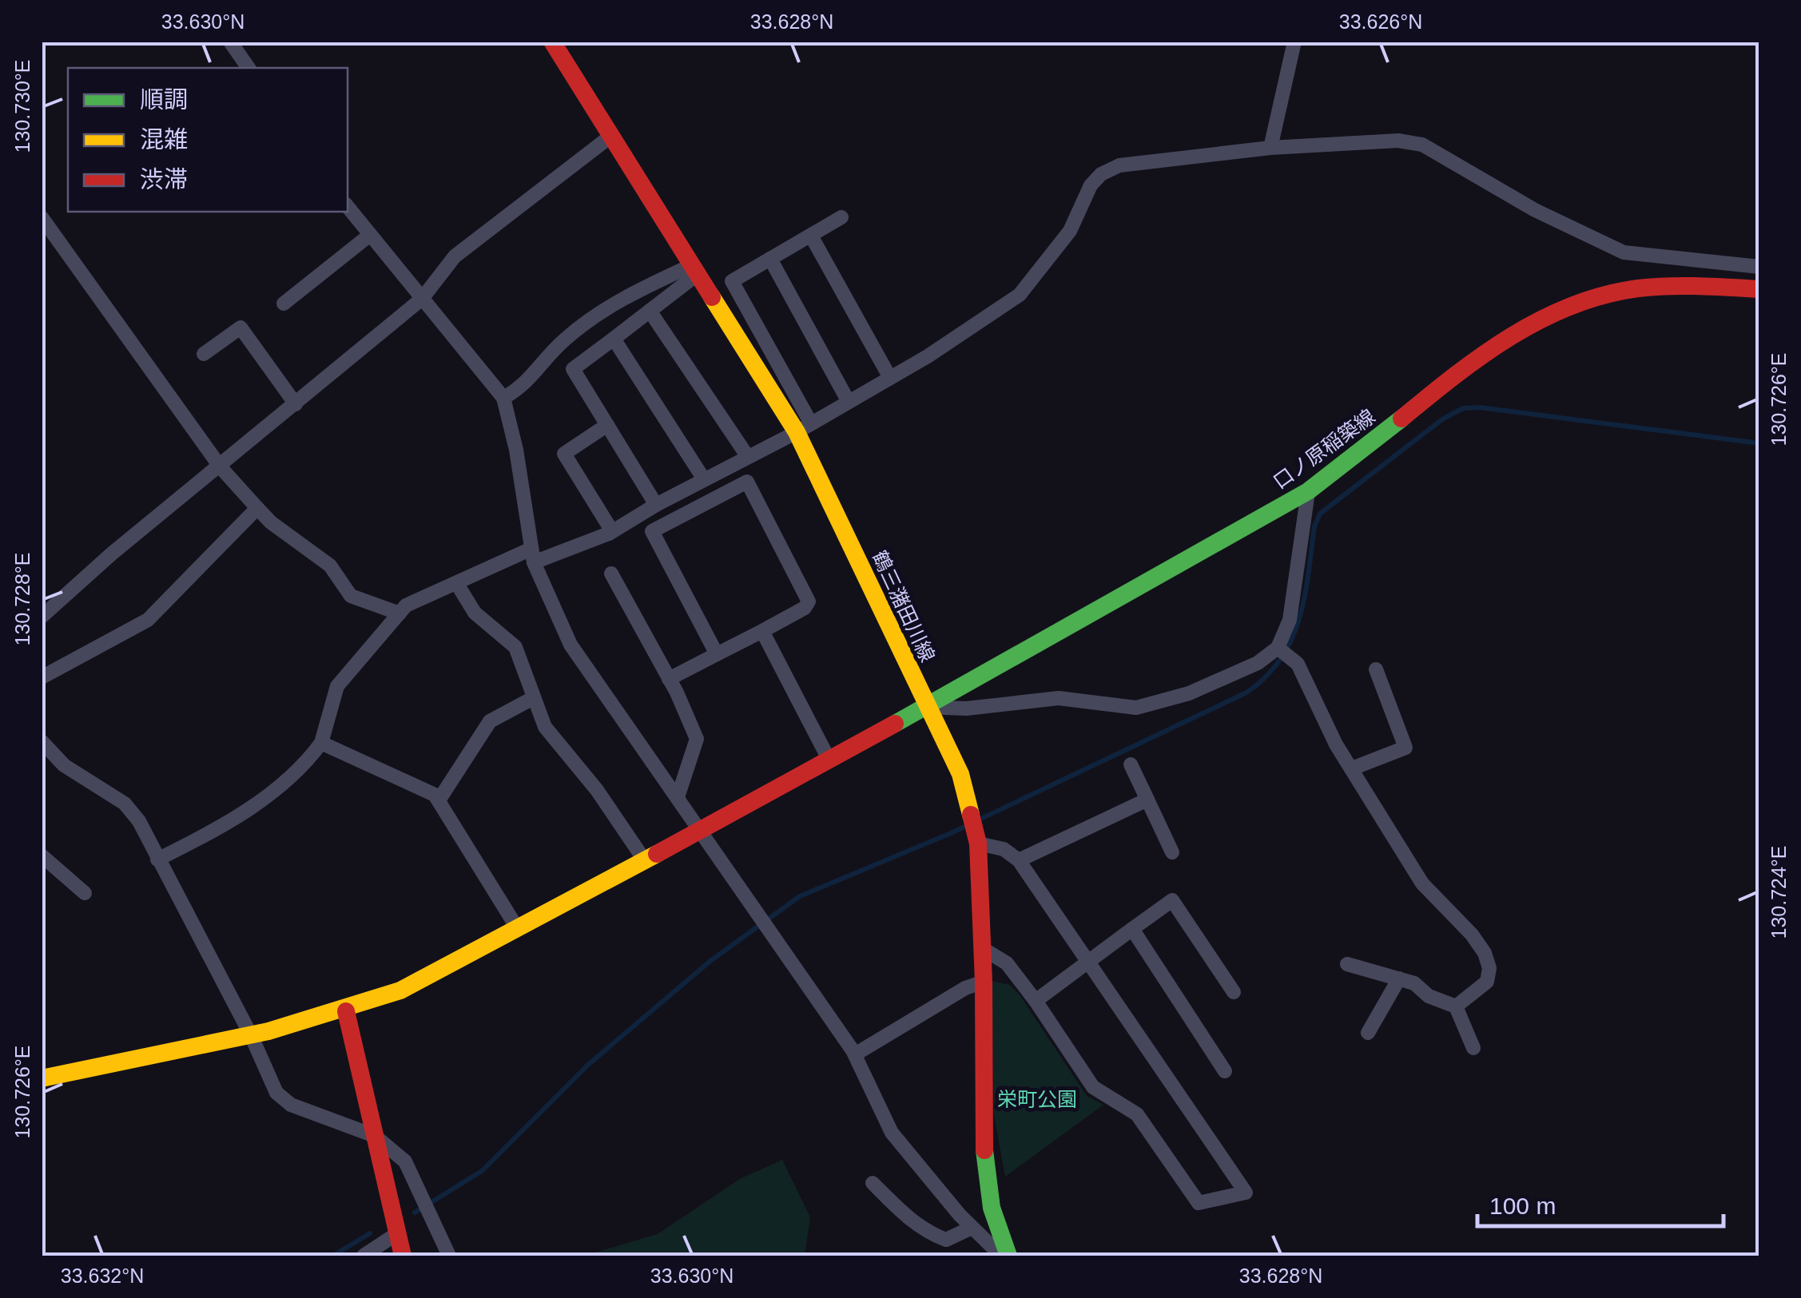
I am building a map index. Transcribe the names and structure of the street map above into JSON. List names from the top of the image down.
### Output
{
  "streets": {
    "main road": ["口ノ原稲築線", "鶴三潴田川線"]
  },
  "crossings": [
    ["口ノ原稲築線", "鶴三潴田川線"]
  ],
  "parks": ["栄町公園"],
  "legend": ["順調", "混雑", "渋滞"],
  "scale_bar": "100 m",
  "coordinates": [
    "33.630°N",
    "33.628°N",
    "33.626°N",
    "130.730°E",
    "130.726°E",
    "130.728°E",
    "130.724°E",
    "33.632°N"
  ]
}
